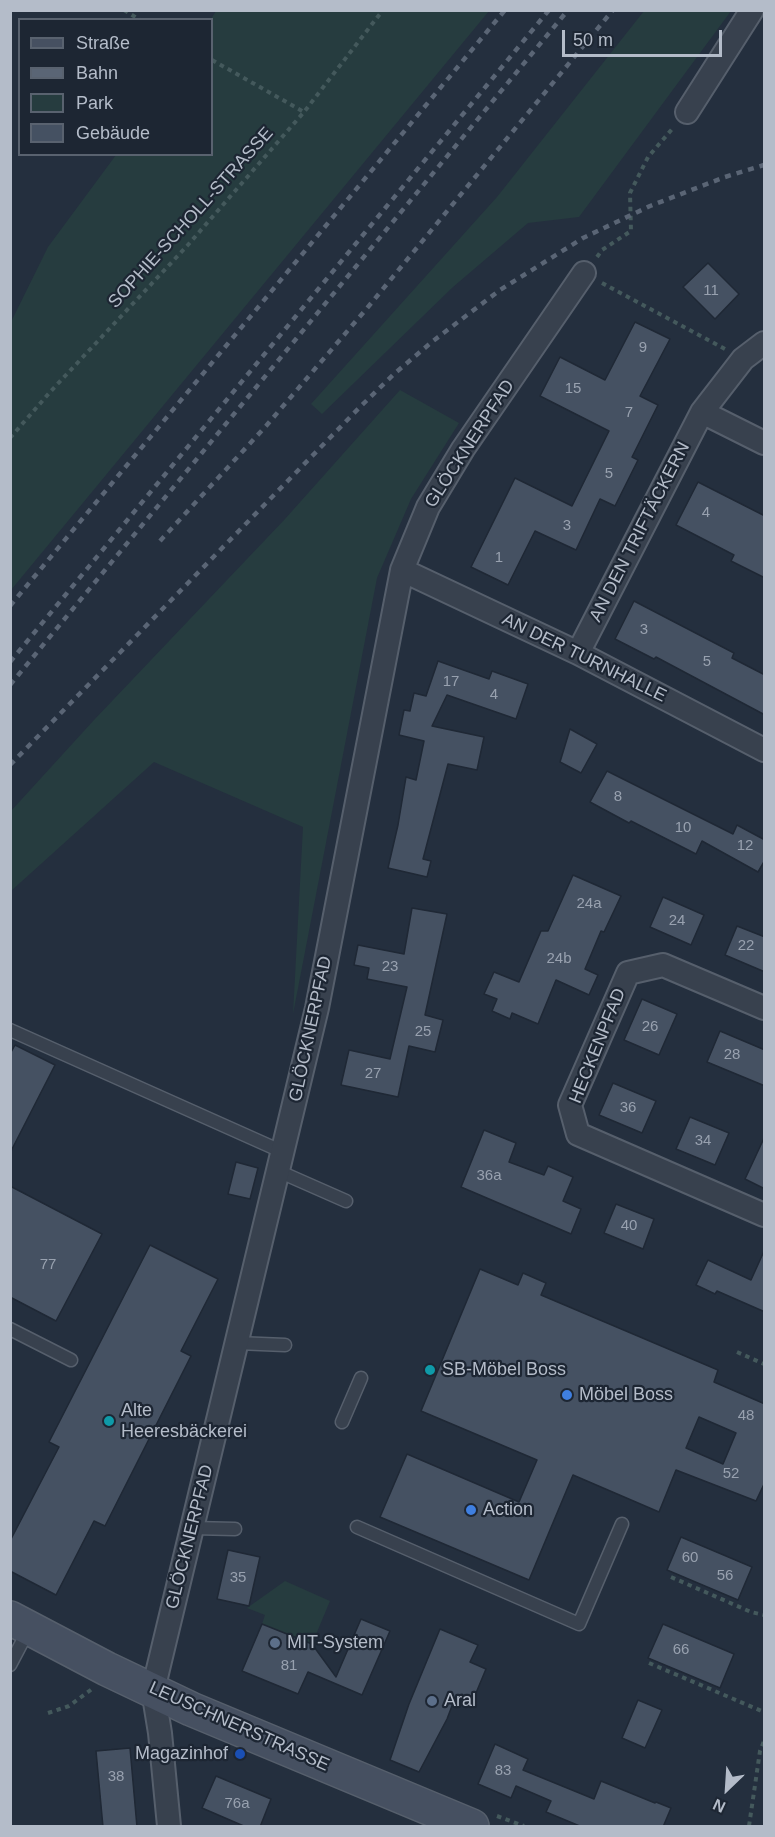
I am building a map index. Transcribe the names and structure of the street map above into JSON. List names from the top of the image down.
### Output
{
  "streets": {
    "main road": ["LEUSCHNERSTRASSE"],
    "street": [
      "GLÖCKNERPFAD",
      "AN DEN TRIFTÄCKERN",
      "AN DER TURNHALLE",
      "HECKENPFAD"
    ],
    "path": ["SOPHIE-SCHOLL-STRASSE"]
  },
  "crossings": [
    ["GLÖCKNERPFAD", "AN DER TURNHALLE"],
    ["GLÖCKNERPFAD", "LEUSCHNERSTRASSE"],
    ["AN DEN TRIFTÄCKERN", "AN DER TURNHALLE"]
  ],
  "places": [
    "SB-Möbel Boss",
    "Möbel Boss",
    "Alte Heeresbäckerei",
    "Action",
    "MIT-System",
    "Aral",
    "Magazinhof"
  ],
  "house_numbers": [
    "11",
    "9",
    "15",
    "7",
    "5",
    "4",
    "3",
    "1",
    "3",
    "5",
    "17",
    "4",
    "8",
    "10",
    "12",
    "24a",
    "24",
    "22",
    "24b",
    "23",
    "26",
    "25",
    "28",
    "27",
    "36",
    "34",
    "36a",
    "40",
    "77",
    "48",
    "52",
    "60",
    "56",
    "35",
    "66",
    "81",
    "83",
    "38",
    "76a"
  ],
  "legend": [
    "Straße",
    "Bahn",
    "Park",
    "Gebäude"
  ],
  "scale_bar": "50 m",
  "north": "bottom left"
}
